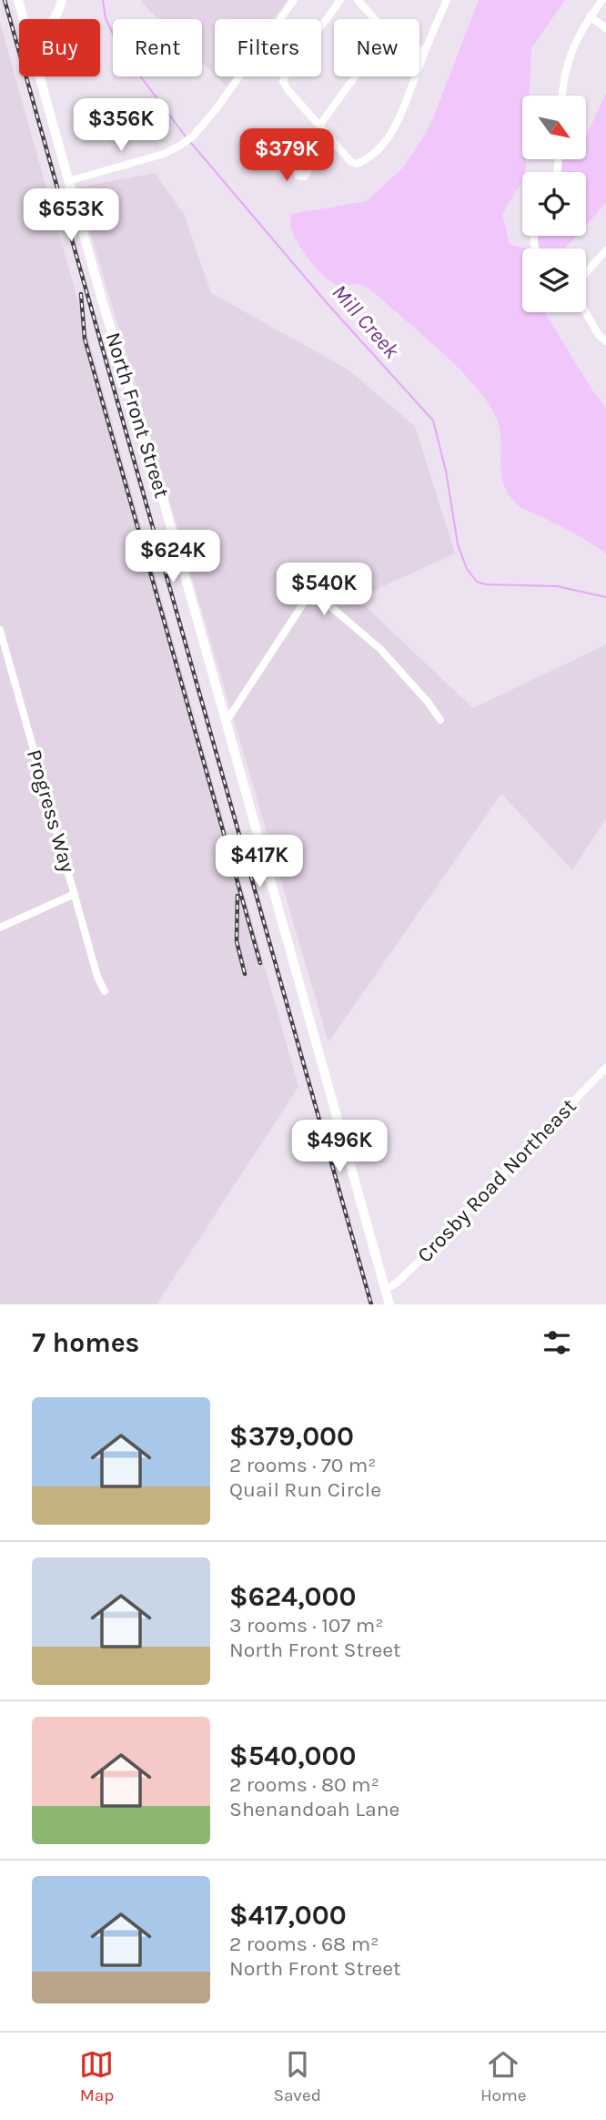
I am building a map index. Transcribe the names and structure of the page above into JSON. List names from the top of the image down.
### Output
{
  "streets": {
    "main road": ["North Front Street"],
    "street": ["Progress Way", "Crosby Road Northeast"]
  },
  "crossings": [
    ["North Front Street", "Crosby Road Northeast"]
  ],
  "water": ["Mill Creek"],
  "north": "bottom right",
  "page": {
    "chip": [
      "Buy",
      "Rent",
      "Filters",
      "New"
    ],
    "price": [
      "$356K",
      "$379K",
      "$653K",
      "$624K",
      "$540K",
      "$417K",
      "$496K"
    ],
    "heading": "7 homes",
    "list": [
      {
        "name": "$379,000",
        "note": "2 rooms · 70 m² · Quail Run Circle"
      },
      {
        "name": "$624,000",
        "note": "3 rooms · 107 m² · North Front Street"
      },
      {
        "name": "$540,000",
        "note": "2 rooms · 80 m² · Shenandoah Lane"
      },
      {
        "name": "$417,000",
        "note": "2 rooms · 68 m² · North Front Street"
      }
    ],
    "tabs": ["Map", "Saved", "Home"]
  }
}
